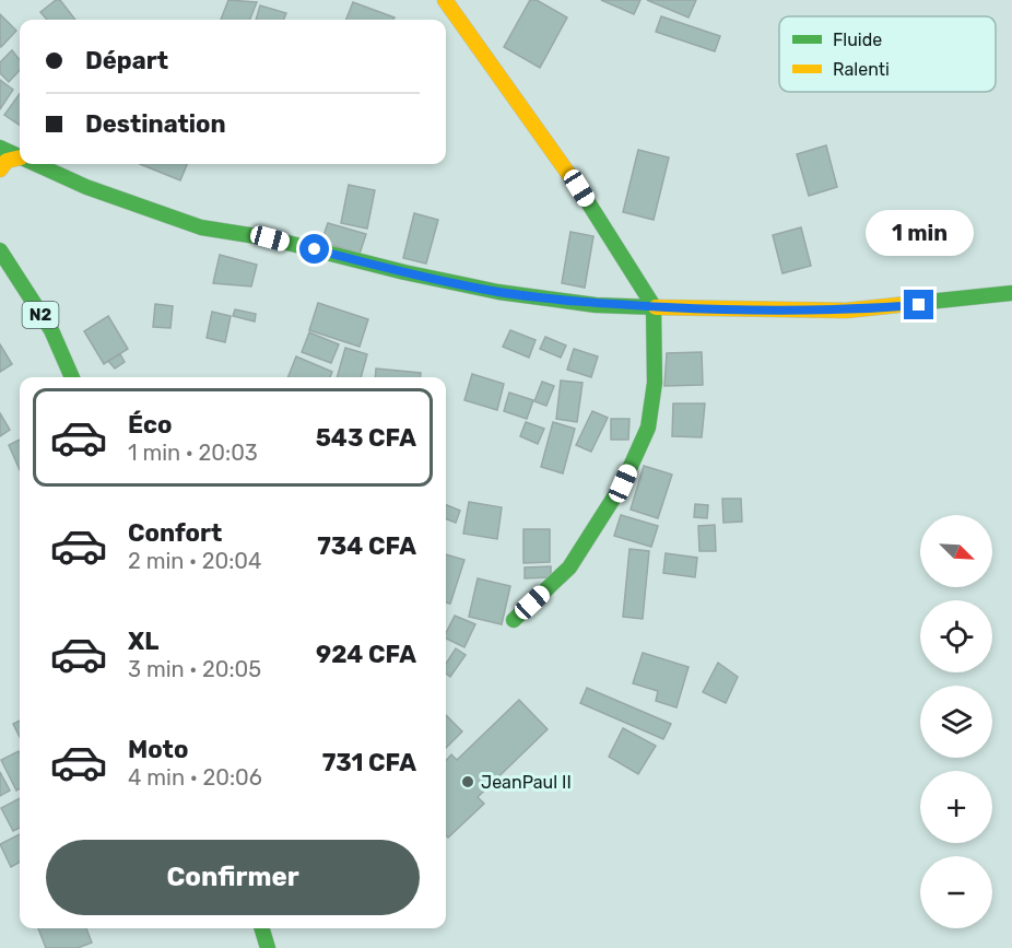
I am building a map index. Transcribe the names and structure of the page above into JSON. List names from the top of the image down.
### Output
{
  "streets": {
    "main road": ["N2"]
  },
  "places": ["JeanPaul II"],
  "legend": ["Fluide", "Ralenti"],
  "north": "bottom right",
  "page": {
    "banner": ["Départ", "Destination"],
    "bubble": "1 min",
    "list": [
      {
        "name": "Éco",
        "note": "1 min · 20:03",
        "value": "543 CFA"
      },
      {
        "name": "Confort",
        "note": "2 min · 20:04",
        "value": "734 CFA"
      },
      {
        "name": "XL",
        "note": "3 min · 20:05",
        "value": "924 CFA"
      },
      {
        "name": "Moto",
        "note": "4 min · 20:06",
        "value": "731 CFA"
      }
    ],
    "map_buttons": ["+", "−"],
    "buttons": "Confirmer"
  }
}
